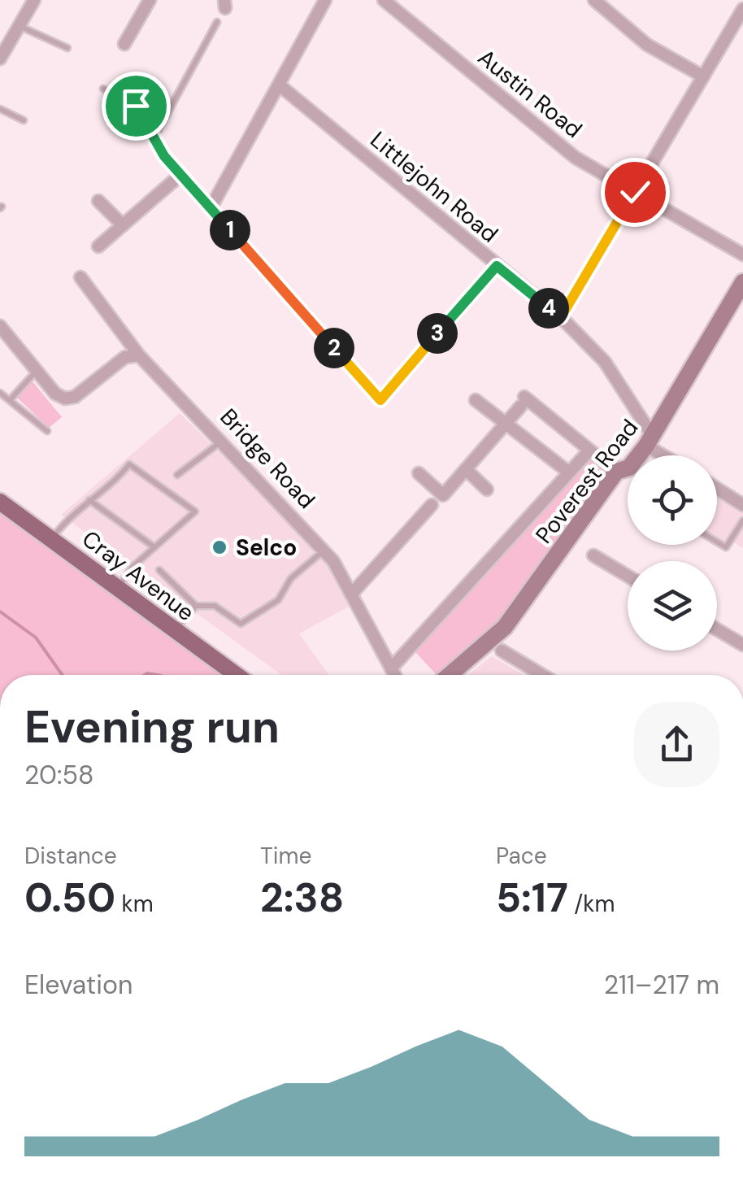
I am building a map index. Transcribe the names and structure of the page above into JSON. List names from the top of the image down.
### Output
{
  "streets": {
    "main road": ["Cray Avenue"],
    "street": [
      "Austin Road",
      "Littlejohn Road",
      "Bridge Road",
      "Poverest Road"
    ]
  },
  "crossings": [
    ["Littlejohn Road", "Poverest Road"]
  ],
  "places": ["Selco"],
  "page": {
    "pins": [
      "1",
      "4",
      "3",
      "2"
    ],
    "heading": ["Evening run", "20:58"],
    "stats": [
      ["Distance", "0.50 km"],
      ["Time", "2:38"],
      ["Pace", "5:17 /km"]
    ],
    "chart": ["Elevation", "211–217 m"]
  }
}
